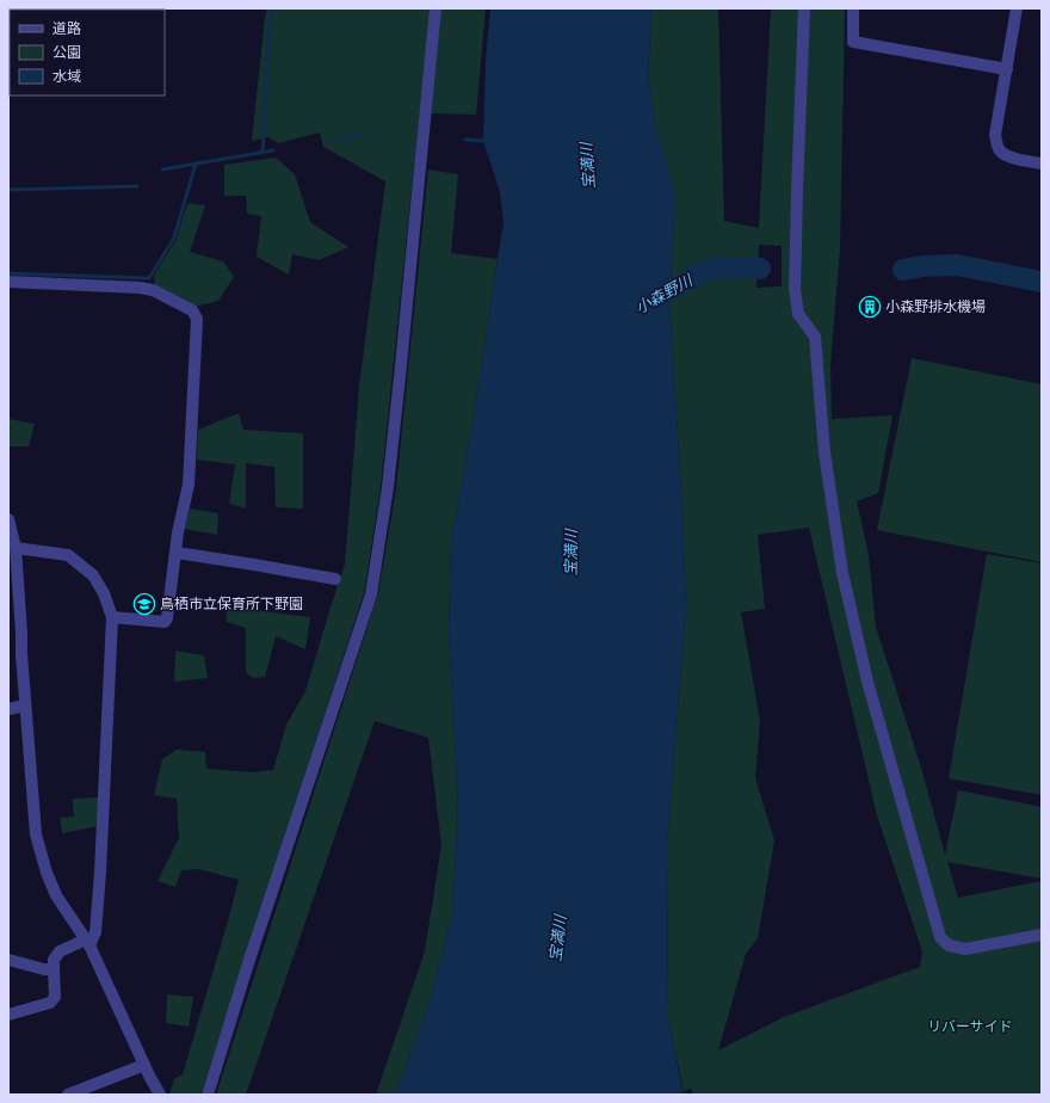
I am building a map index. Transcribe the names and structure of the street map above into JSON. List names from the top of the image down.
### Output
{
  "water": ["宝満川", "小森野川"],
  "parks": ["リバーサイド"],
  "places": {
    "building": ["小森野排水機場"],
    "school or university": ["鳥栖市立保育所下野園"]
  },
  "legend": ["道路", "公園", "水域"]
}
